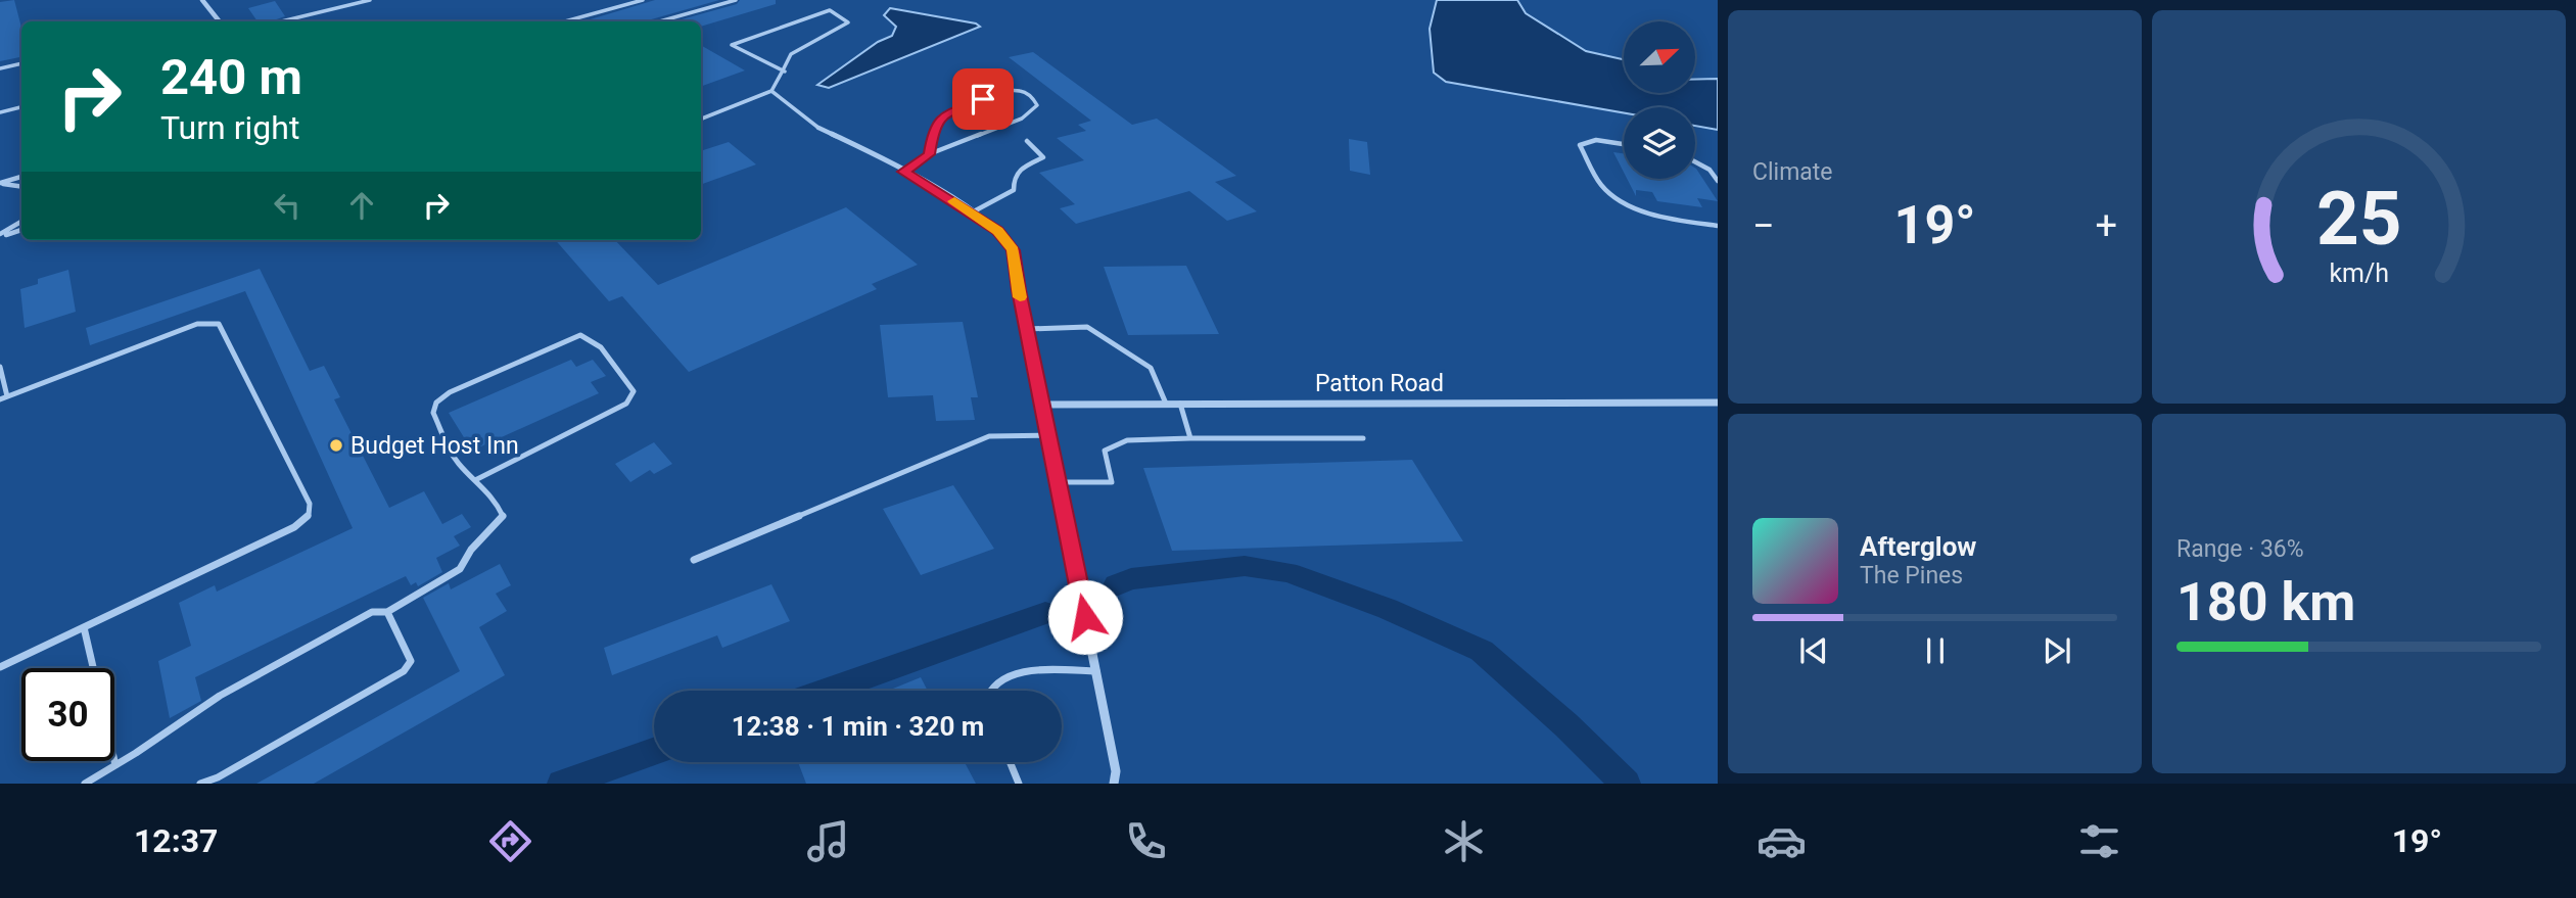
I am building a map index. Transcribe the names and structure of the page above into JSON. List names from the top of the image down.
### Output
{
  "streets": {
    "street": ["Patton Road"]
  },
  "places": ["Budget Host Inn"],
  "north": "top right",
  "page": {
    "tile": [
      "Climate",
      ["Range · 36%", "180 km"]
    ],
    "turn": ["240 m", "Turn right"],
    "heat": ["−", "19°", "+"],
    "song": ["Afterglow", "The Pines"],
    "limit": "30",
    "trip": "12:38 · 1 min · 320 m",
    "tabs": ["12:37", "19°"],
    "gauge": ["25", "km/h"]
  }
}
